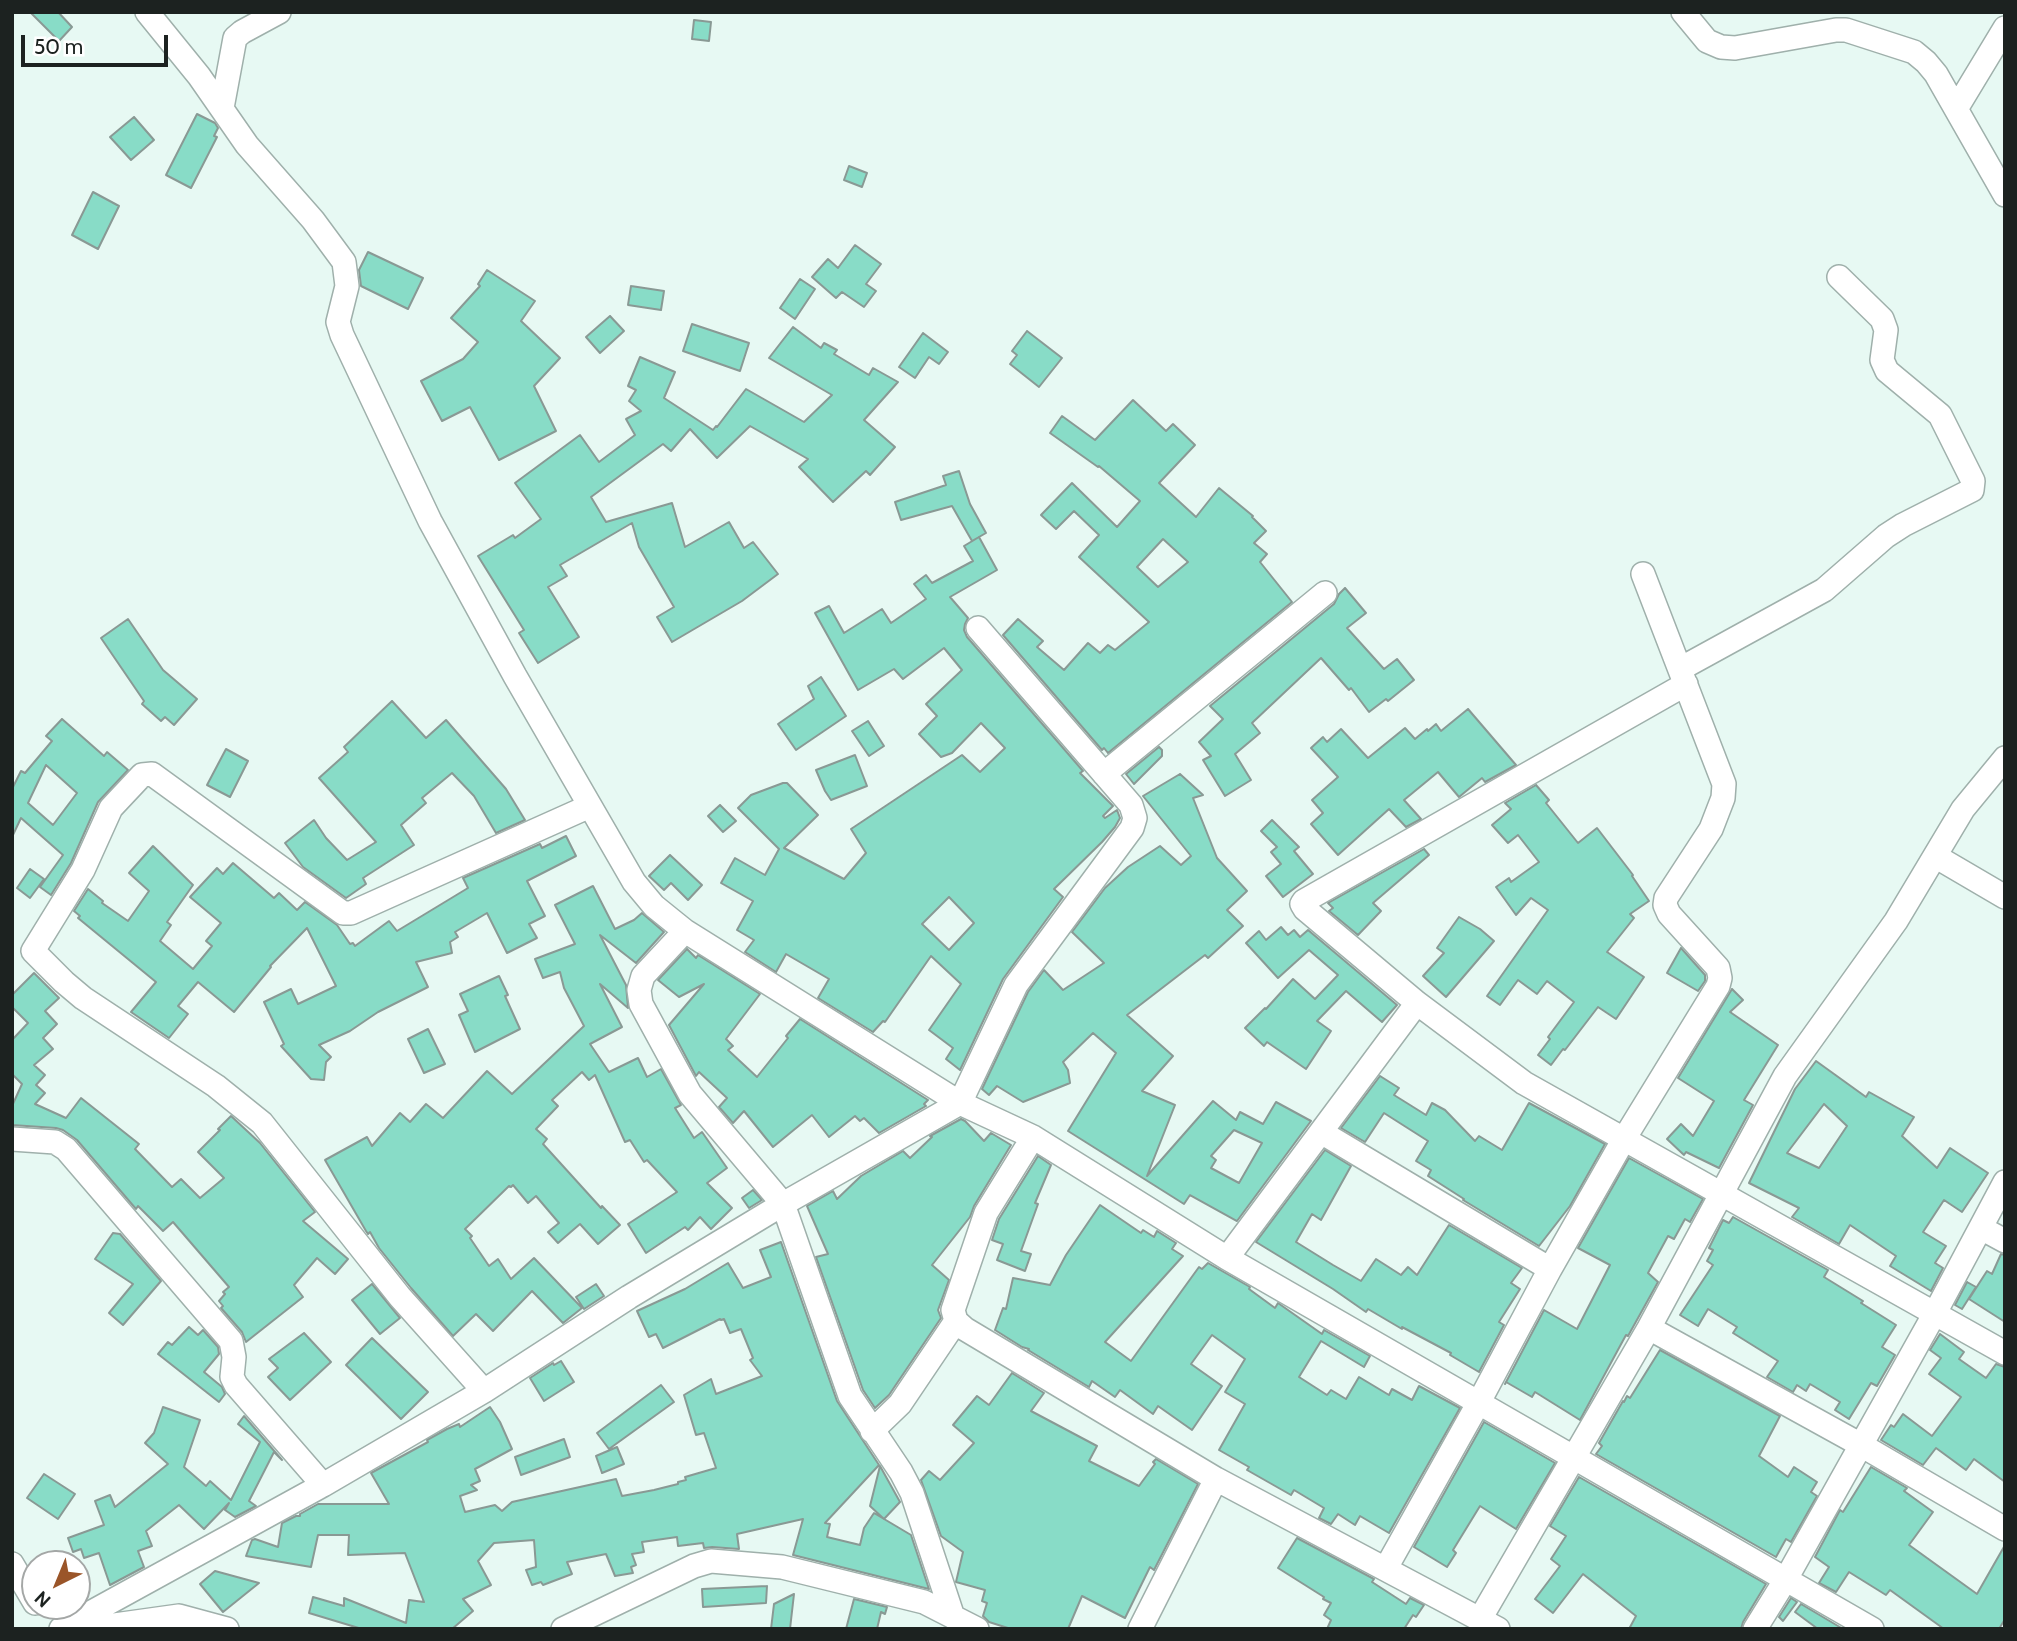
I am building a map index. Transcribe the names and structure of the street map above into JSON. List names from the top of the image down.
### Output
{
  "scale_bar": "50 m",
  "north": "bottom left"
}
